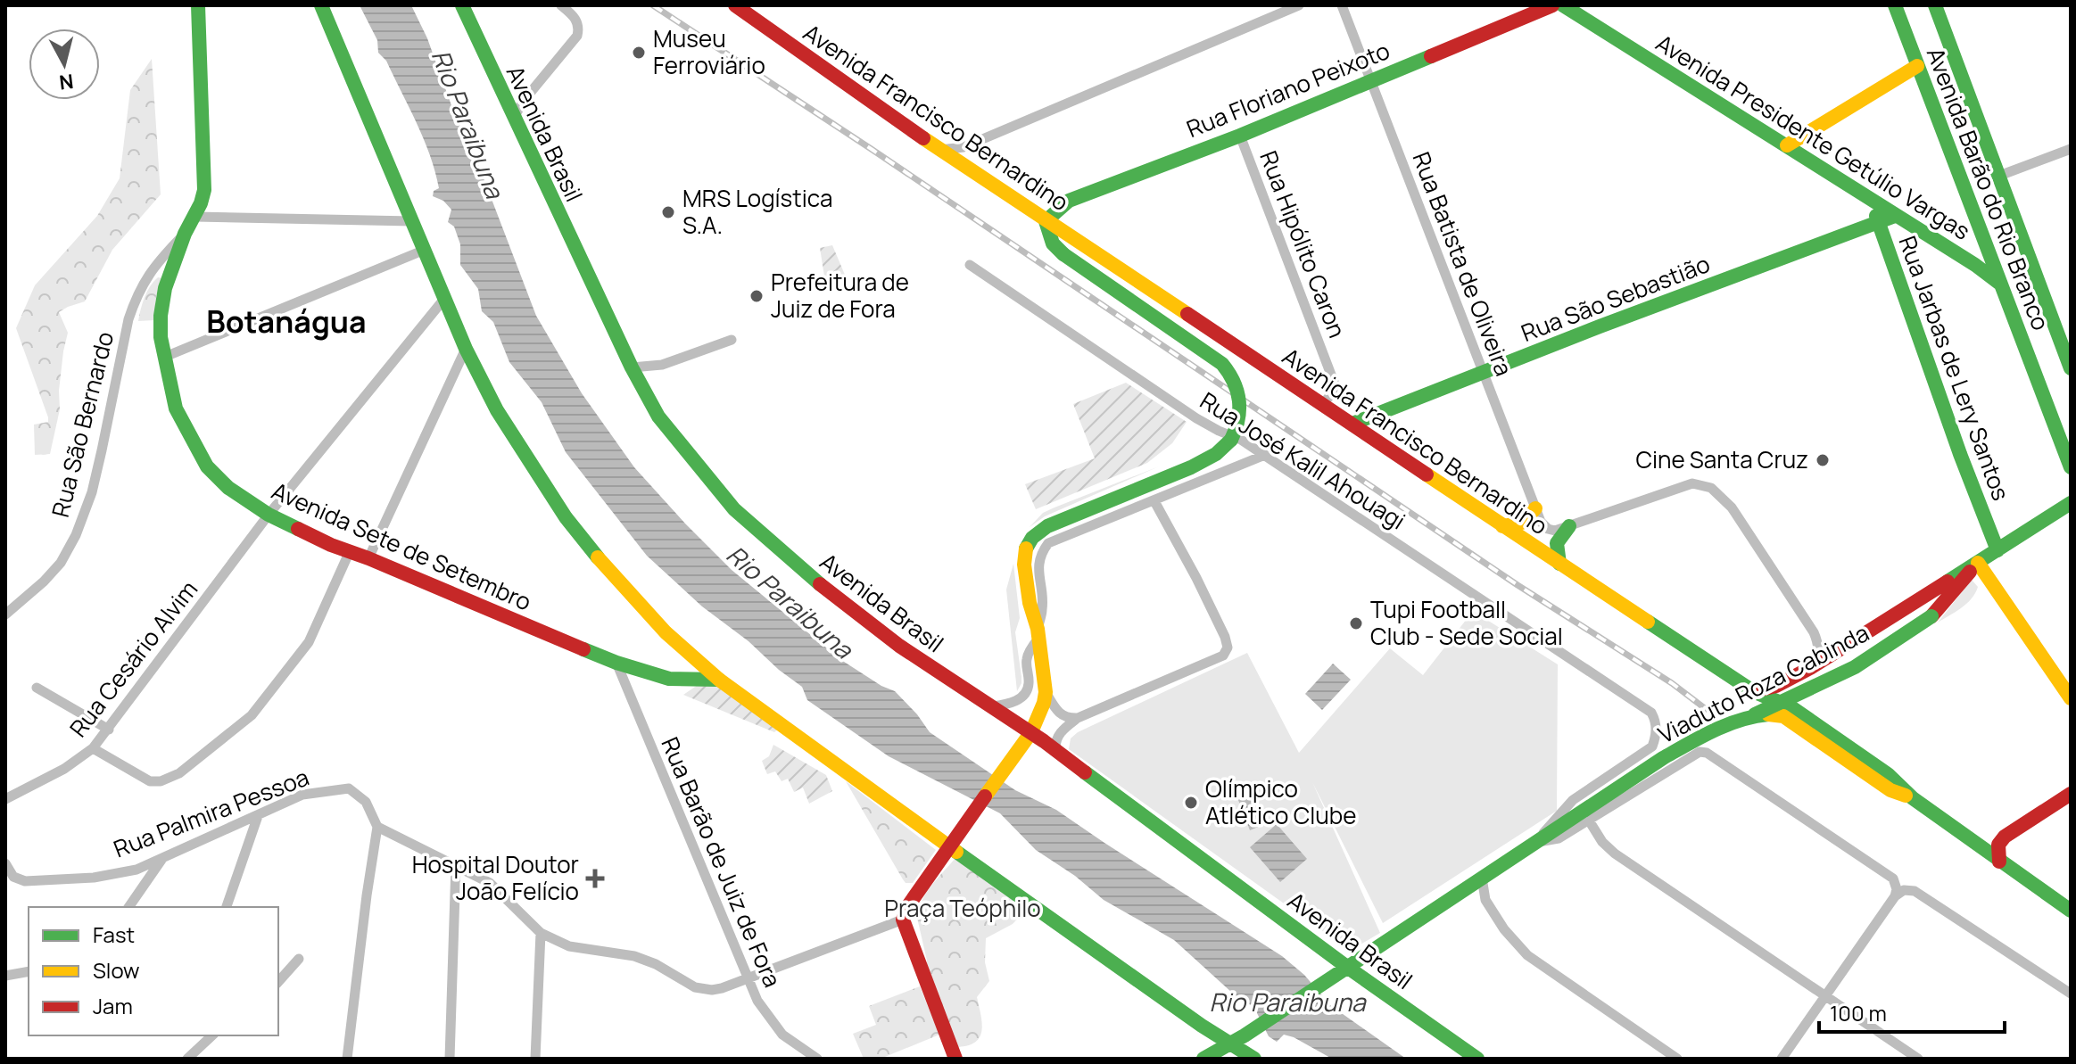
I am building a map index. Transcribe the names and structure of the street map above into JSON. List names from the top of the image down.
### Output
{
  "streets": {
    "main road": [
      "Rua Floriano Peixoto",
      "Avenida Francisco Bernardino",
      "Avenida Brasil",
      "Avenida Presidente Getúlio Vargas",
      "Avenida Barão do Rio Branco",
      "Rua São Sebastião",
      "Rua Jarbas de Lery Santos",
      "Avenida Sete de Setembro",
      "Viaduto Roza Cabinda"
    ],
    "street": [
      "Rua Hipólito Caron",
      "Rua Batista de Oliveira",
      "Rua São Bernardo",
      "Rua José Kalil Ahouagi",
      "Rua Cesário Alvim",
      "Rua Palmira Pessoa",
      "Rua Barão de Juiz de Fora"
    ]
  },
  "crossings": [
    ["Rua Floriano Peixoto", "Avenida Francisco Bernardino"],
    ["Rua Floriano Peixoto", "Rua Hipólito Caron"],
    ["Rua Floriano Peixoto", "Rua Batista de Oliveira"],
    ["Avenida Francisco Bernardino", "Rua Hipólito Caron"],
    ["Avenida Francisco Bernardino", "Rua São Sebastião"],
    ["Avenida Brasil", "Viaduto Roza Cabinda"],
    ["Avenida Presidente Getúlio Vargas", "Avenida Barão do Rio Branco"],
    ["Avenida Presidente Getúlio Vargas", "Rua São Sebastião"],
    ["Avenida Presidente Getúlio Vargas", "Rua Jarbas de Lery Santos"],
    ["Rua Batista de Oliveira", "Rua São Sebastião"],
    ["Rua São Sebastião", "Rua Jarbas de Lery Santos"],
    ["Rua São Bernardo", "Avenida Sete de Setembro"],
    ["Rua José Kalil Ahouagi", "Viaduto Roza Cabinda"],
    ["Avenida Sete de Setembro", "Rua Cesário Alvim"],
    ["Avenida Sete de Setembro", "Rua Barão de Juiz de Fora"]
  ],
  "districts": ["Botanágua"],
  "water": ["Rio Paraibuna"],
  "parks": ["Praça Teóphilo"],
  "places": {
    "other": [
      "Museu Ferroviário",
      "MRS Logística S.A.",
      "Prefeitura de Juiz de Fora",
      "Cine Santa Cruz",
      "Tupi Football Club - Sede Social",
      "Olímpico Atlético Clube"
    ],
    "health": ["Hospital Doutor João Felício"]
  },
  "legend": ["Fast", "Slow", "Jam"],
  "scale_bar": "100 m",
  "north": "bottom"
}
